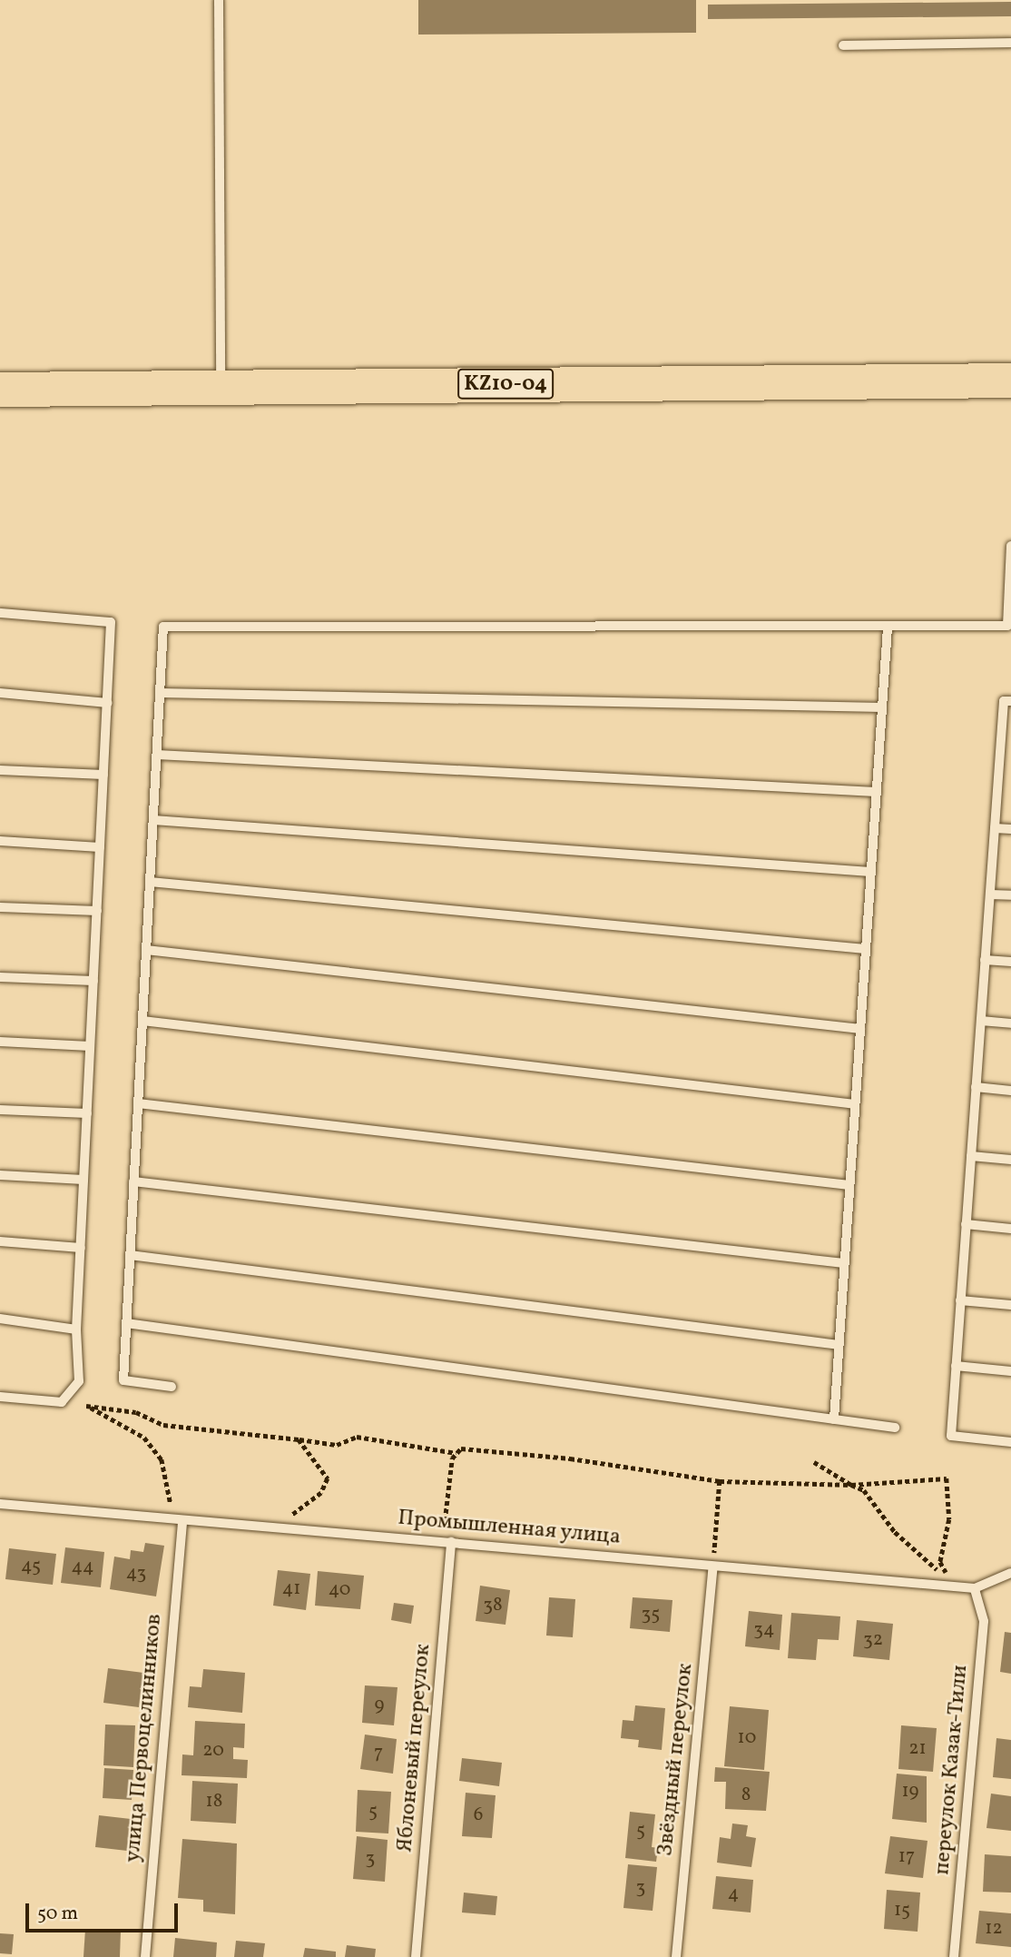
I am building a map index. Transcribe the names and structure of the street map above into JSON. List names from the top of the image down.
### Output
{
  "streets": {
    "highway": ["KZ10-04"],
    "lane": [
      "Промышленная улица",
      "улица Первоцелинников",
      "Яблоневый переулок",
      "Звёздный переулок",
      "переулок Казак-Тили"
    ]
  },
  "crossings": [
    ["Промышленная улица", "улица Первоцелинников"],
    ["Промышленная улица", "Яблоневый переулок"],
    ["Промышленная улица", "Звёздный переулок"],
    ["Промышленная улица", "переулок Казак-Тили"]
  ],
  "house_numbers": [
    "45",
    "44",
    "43",
    "41",
    "40",
    "38",
    "35",
    "34",
    "32",
    "9",
    "10",
    "21",
    "20",
    "7",
    "19",
    "8",
    "18",
    "5",
    "6",
    "5",
    "17",
    "3",
    "3",
    "4",
    "15",
    "12"
  ],
  "scale_bar": "50 m"
}
